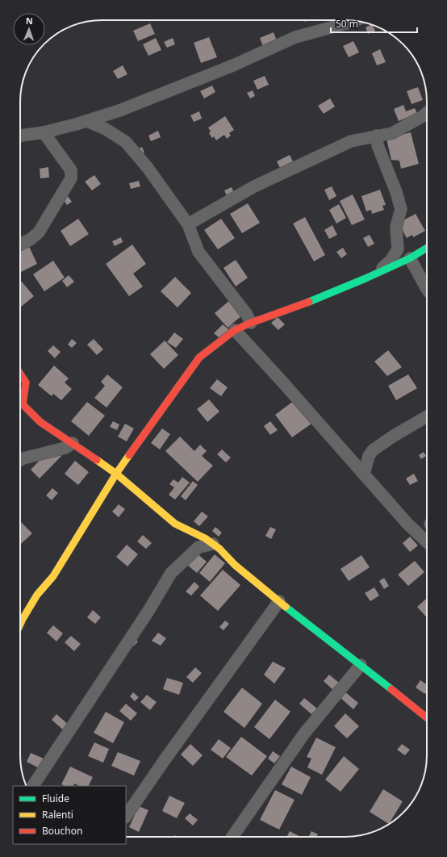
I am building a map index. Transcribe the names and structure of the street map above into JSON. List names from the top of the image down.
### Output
{
  "legend": ["Fluide", "Ralenti", "Bouchon"],
  "scale_bar": "50 m",
  "north": "top"
}
